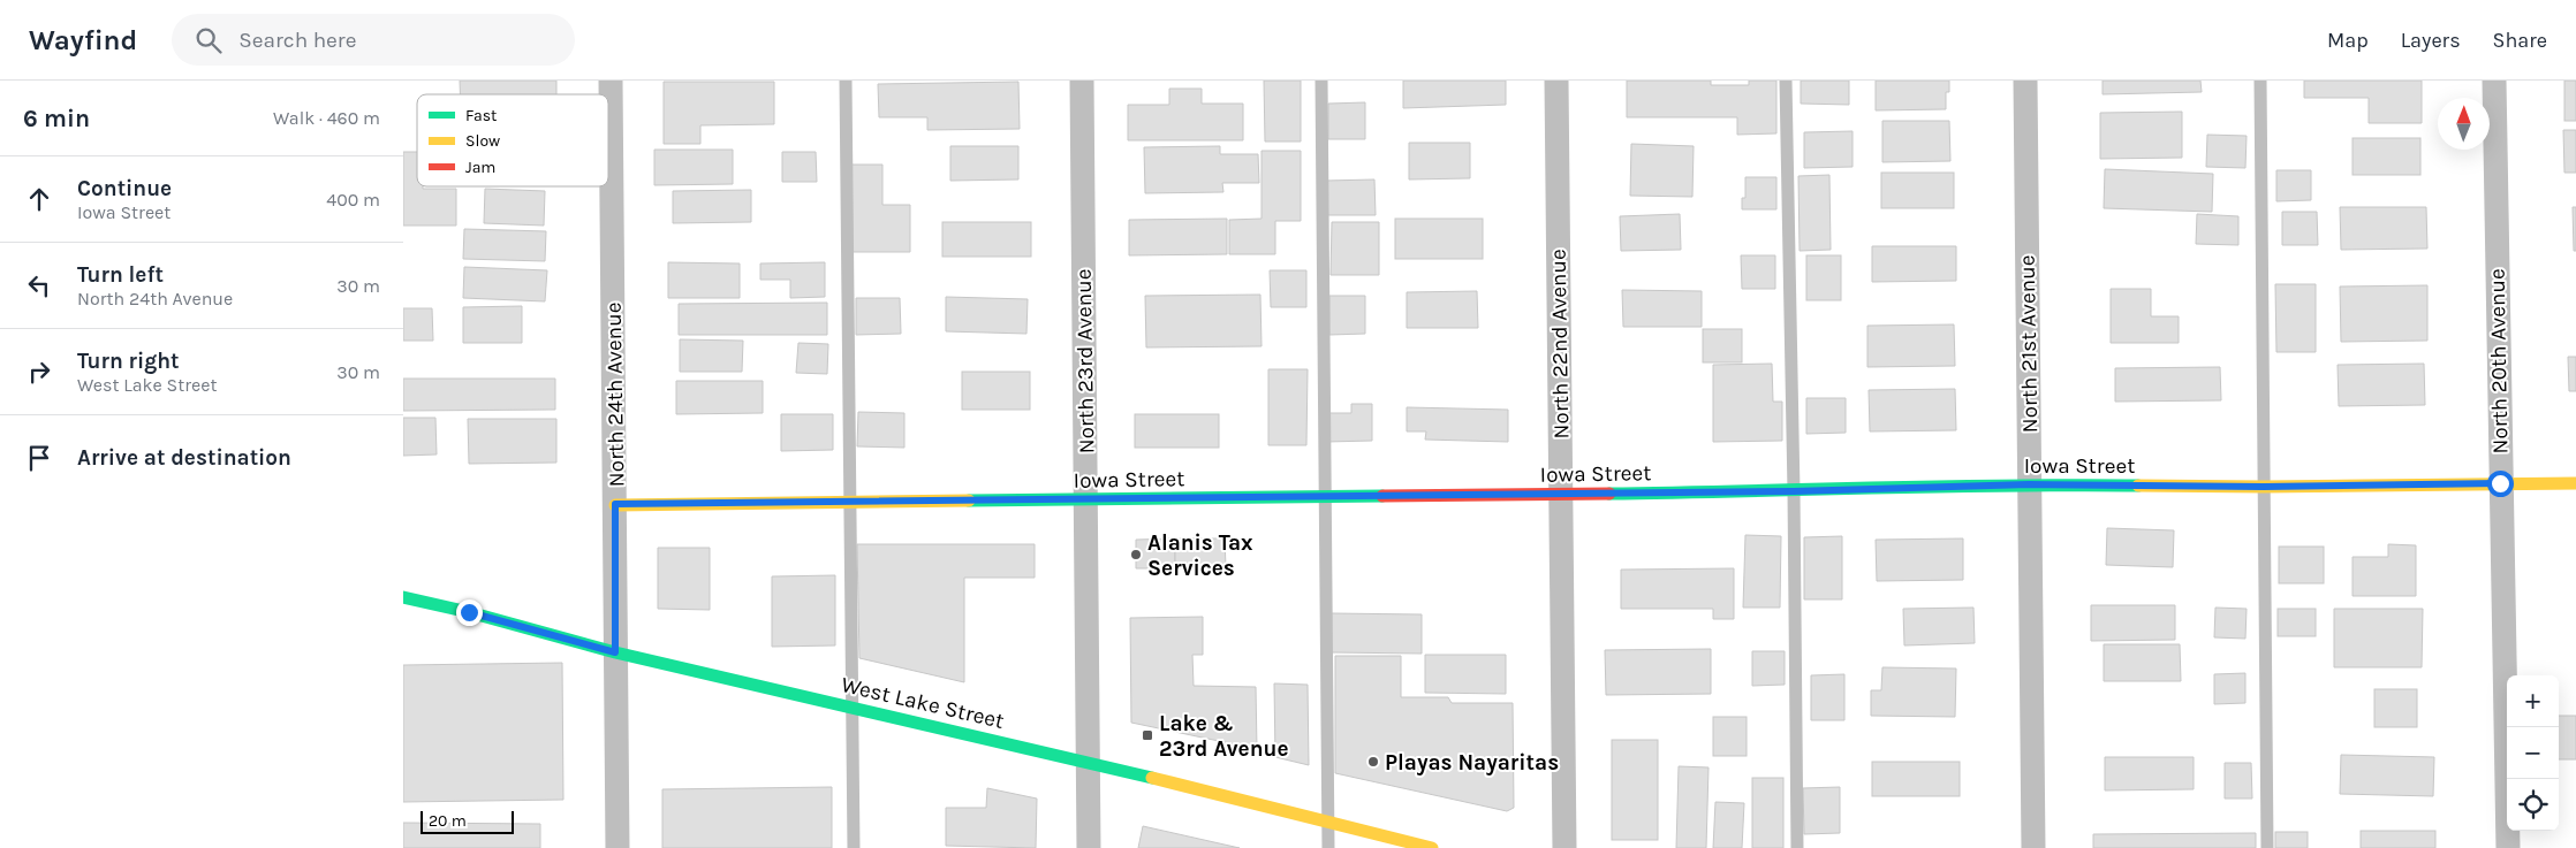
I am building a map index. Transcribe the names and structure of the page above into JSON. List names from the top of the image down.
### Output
{
  "streets": {
    "street": [
      "North 22nd Avenue",
      "North 21st Avenue",
      "North 23rd Avenue",
      "North 20th Avenue",
      "North 24th Avenue",
      "Iowa Street",
      "West Lake Street"
    ]
  },
  "crossings": [
    ["North 22nd Avenue", "Iowa Street"],
    ["North 21st Avenue", "Iowa Street"],
    ["North 23rd Avenue", "Iowa Street"],
    ["North 23rd Avenue", "West Lake Street"],
    ["North 20th Avenue", "Iowa Street"],
    ["North 24th Avenue", "Iowa Street"],
    ["North 24th Avenue", "West Lake Street"]
  ],
  "places": {
    "other": ["Alanis Tax Services", "Playas Nayaritas"],
    "transit": ["Lake & 23rd Avenue"]
  },
  "legend": ["Fast", "Slow", "Jam"],
  "scale_bar": "20 m",
  "north": "top",
  "page": {
    "header": "Wayfind",
    "search": "Search here",
    "nav": ["Map", "Layers", "Share"],
    "heading": ["6 min", "Walk · 460 m"],
    "list": [
      ["Continue", "Iowa Street", "400 m"],
      ["Turn left", "North 24th Avenue", "30 m"],
      ["Turn right", "West Lake Street", "30 m"],
      "Arrive at destination"
    ],
    "map_buttons": ["+", "−"],
    "scale": "20 m"
  }
}
